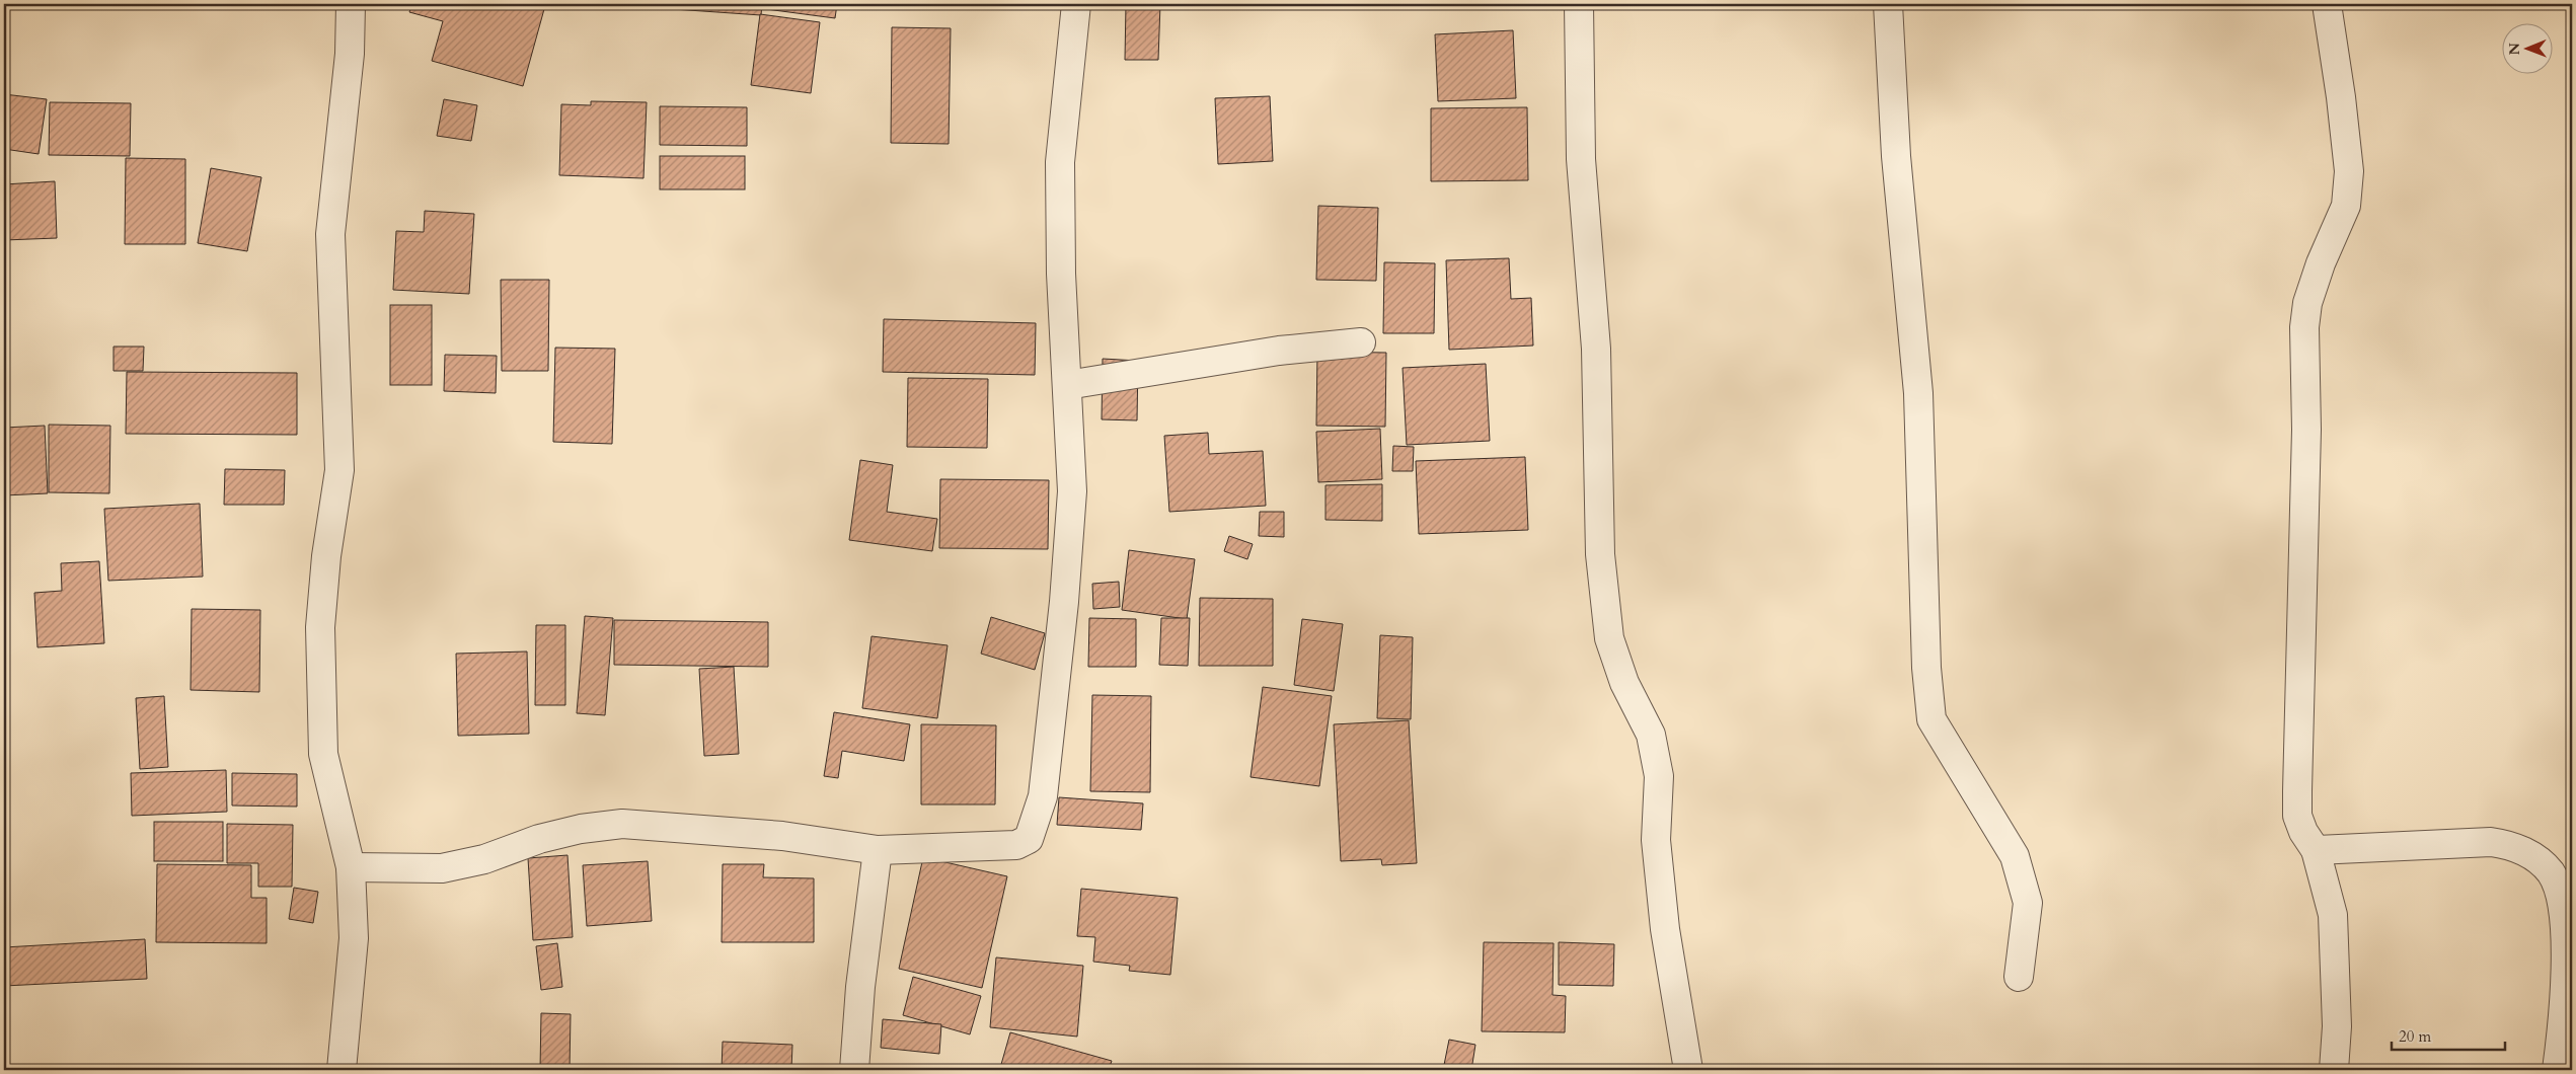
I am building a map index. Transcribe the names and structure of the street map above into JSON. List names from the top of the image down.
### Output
{
  "scale_bar": "20 m",
  "north": "left"
}
